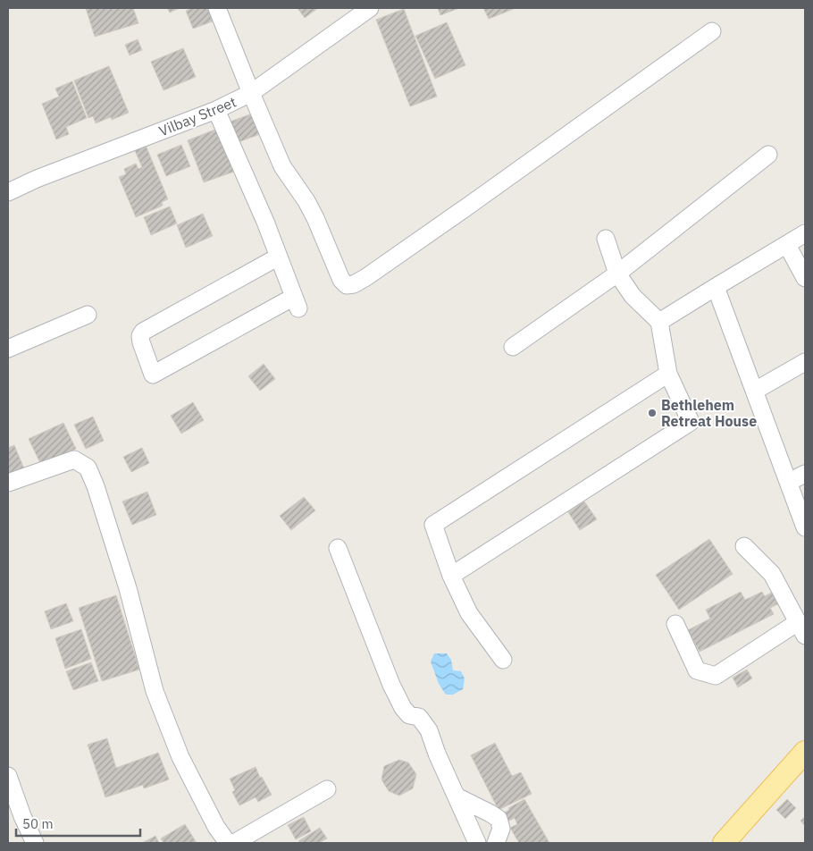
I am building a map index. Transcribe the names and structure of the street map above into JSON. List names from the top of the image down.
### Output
{
  "streets": {
    "street": ["Vilbay Street"]
  },
  "places": ["Bethlehem Retreat House"],
  "scale_bar": "50 m"
}
